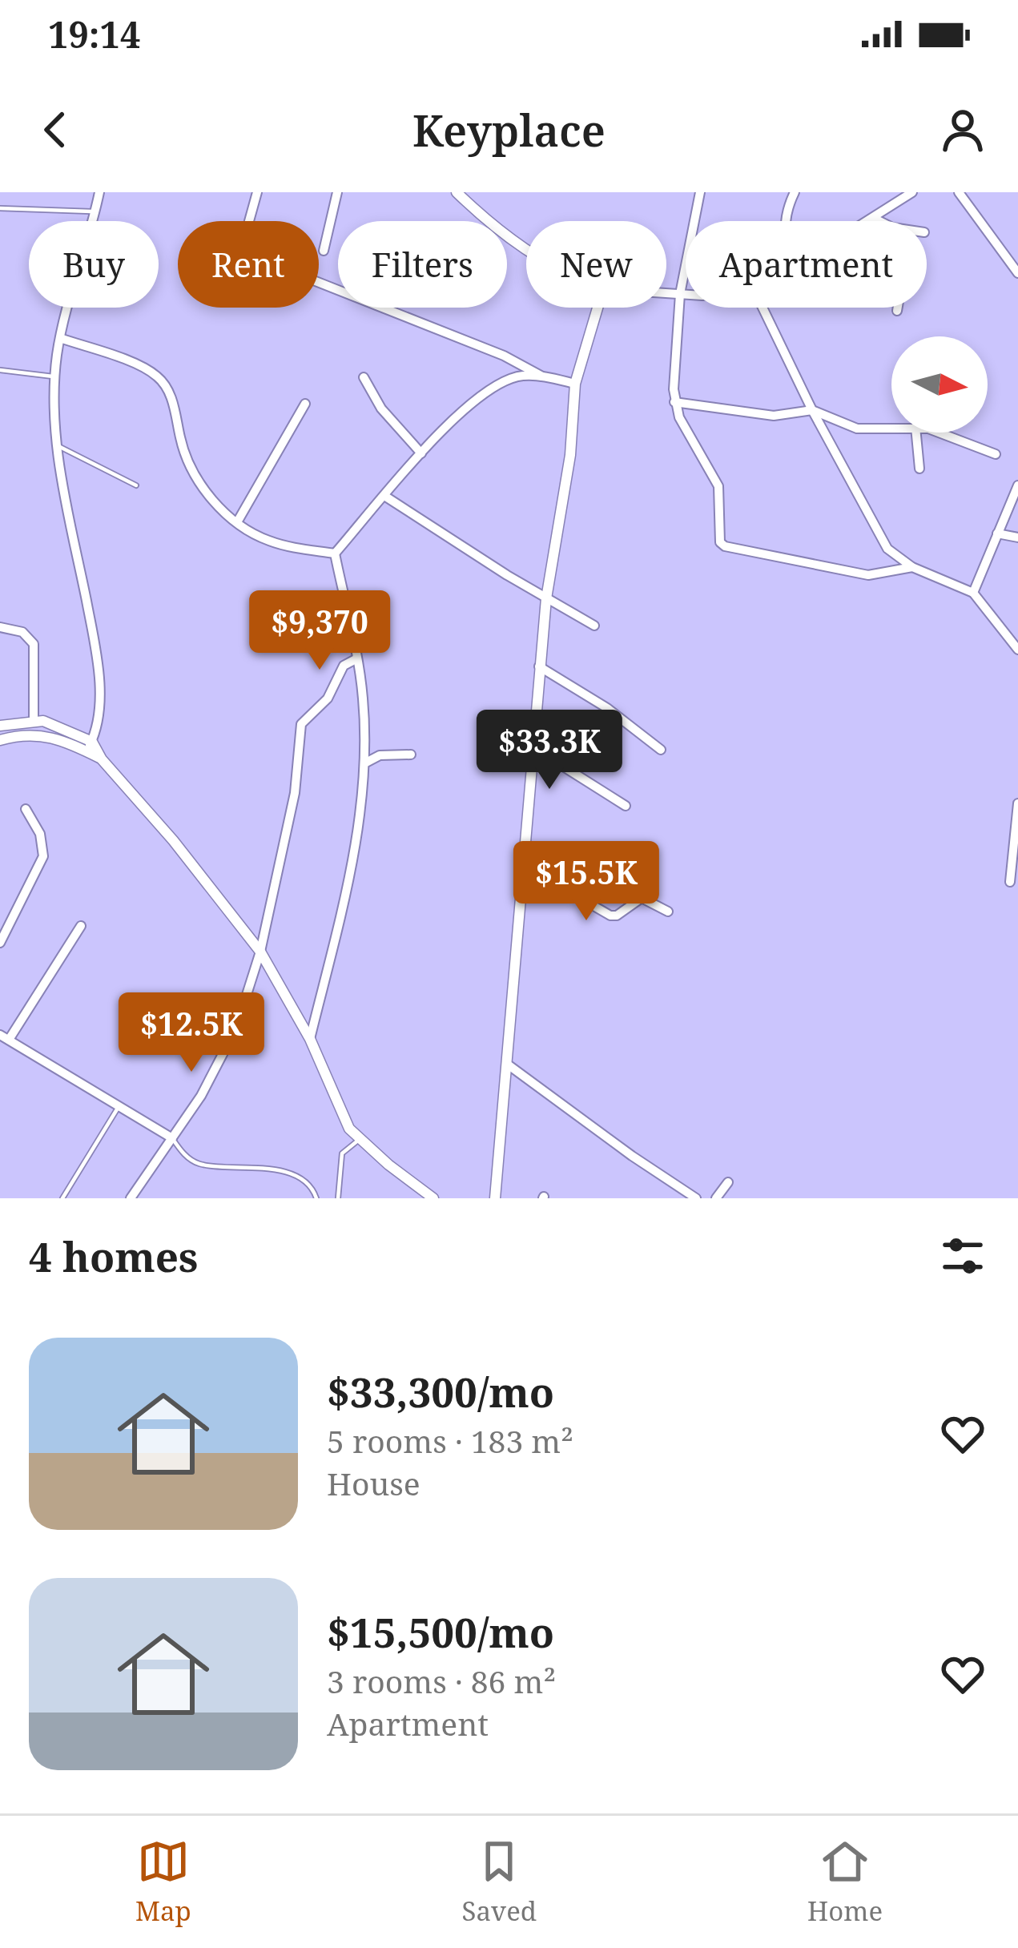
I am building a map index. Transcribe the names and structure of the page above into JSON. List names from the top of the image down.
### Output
{
  "north": "right",
  "page": {
    "status": "19:14",
    "header": "Keyplace",
    "chip": [
      "Buy",
      "Rent",
      "Filters",
      "New",
      "Apartment"
    ],
    "price": [
      "$9,370",
      "$33.3K",
      "$15.5K",
      "$12.5K"
    ],
    "heading": "4 homes",
    "list": [
      {
        "name": "$33,300/mo",
        "note": "5 rooms · 183 m² · House"
      },
      {
        "name": "$15,500/mo",
        "note": "3 rooms · 86 m² · Apartment"
      }
    ],
    "tabs": ["Map", "Saved", "Home"]
  }
}
